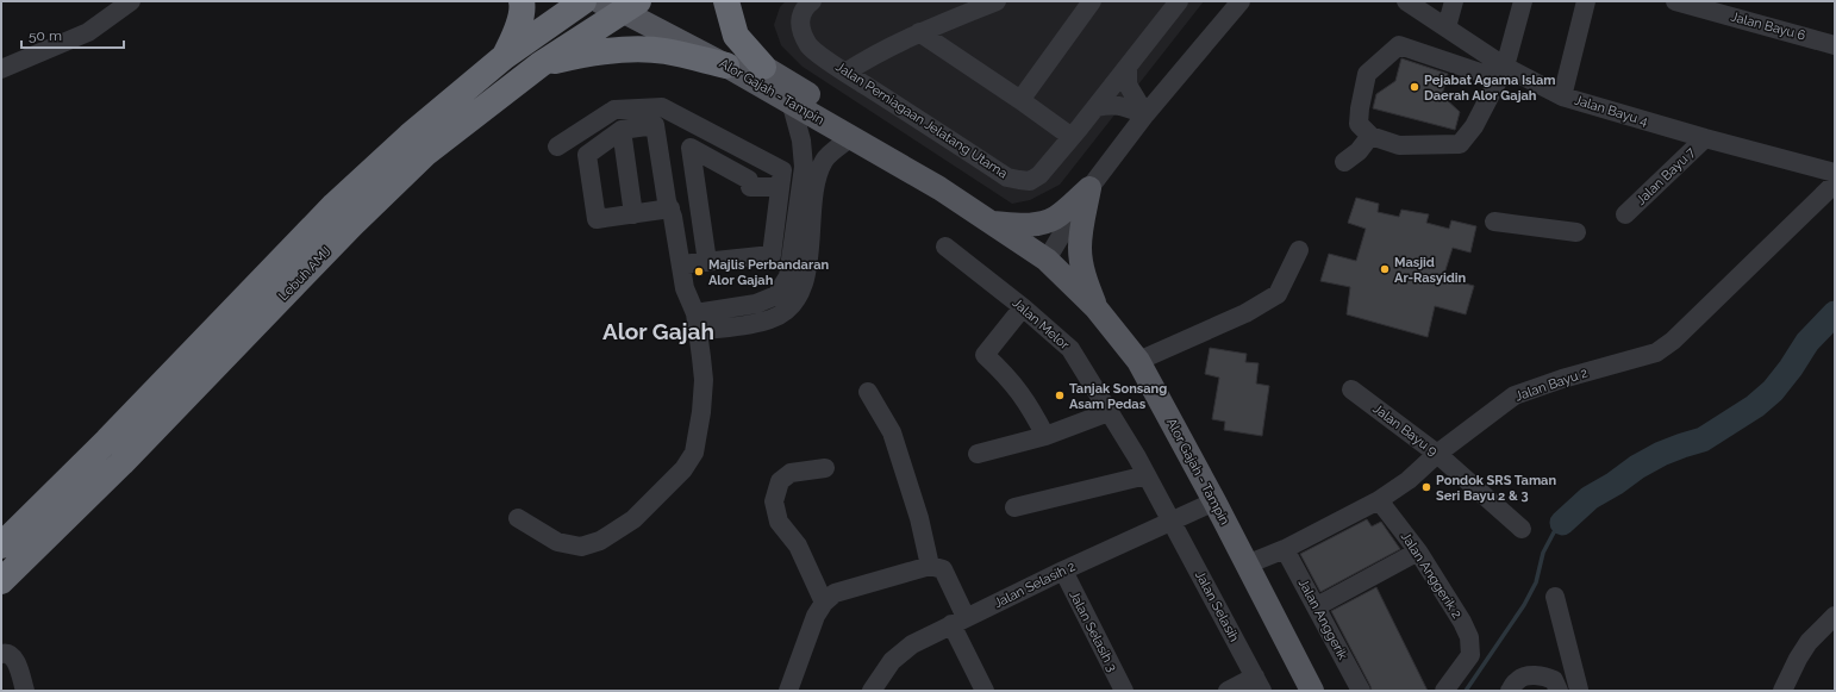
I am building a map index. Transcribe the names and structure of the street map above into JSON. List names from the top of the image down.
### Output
{
  "streets": {
    "highway": ["Lebuh AMJ"],
    "main road": ["Alor Gajah - Tampin"],
    "street": [
      "Jalan Bayu 6",
      "Jalan Bayu 4",
      "Jalan Perniagaan Jelatang Utama",
      "Jalan Bayu 7",
      "Jalan Melor",
      "Jalan Bayu 2",
      "Jalan Bayu 9",
      "Jalan Anggerik 2",
      "Jalan Selasih 2",
      "Jalan Selasih",
      "Jalan Anggerik",
      "Jalan Selasih 3"
    ]
  },
  "crossings": [
    ["Alor Gajah - Tampin", "Lebuh AMJ"],
    ["Alor Gajah - Tampin", "Jalan Bayu 2"],
    ["Alor Gajah - Tampin", "Jalan Selasih 2"],
    ["Jalan Bayu 4", "Jalan Bayu 7"],
    ["Jalan Melor", "Jalan Selasih 2"],
    ["Jalan Melor", "Jalan Selasih"],
    ["Jalan Bayu 2", "Jalan Bayu 9"],
    ["Jalan Bayu 2", "Jalan Anggerik 2"],
    ["Jalan Bayu 2", "Jalan Anggerik"],
    ["Jalan Selasih 2", "Jalan Selasih"],
    ["Jalan Selasih 2", "Jalan Selasih 3"]
  ],
  "districts": ["Alor Gajah"],
  "places": [
    "Pejabat Agama Islam Daerah Alor Gajah",
    "Masjid Ar-Rasyidin",
    "Majlis Perbandaran Alor Gajah",
    "Tanjak Sonsang Asam Pedas",
    "Pondok SRS Taman Seri Bayu 2 & 3"
  ],
  "scale_bar": "50 m"
}
